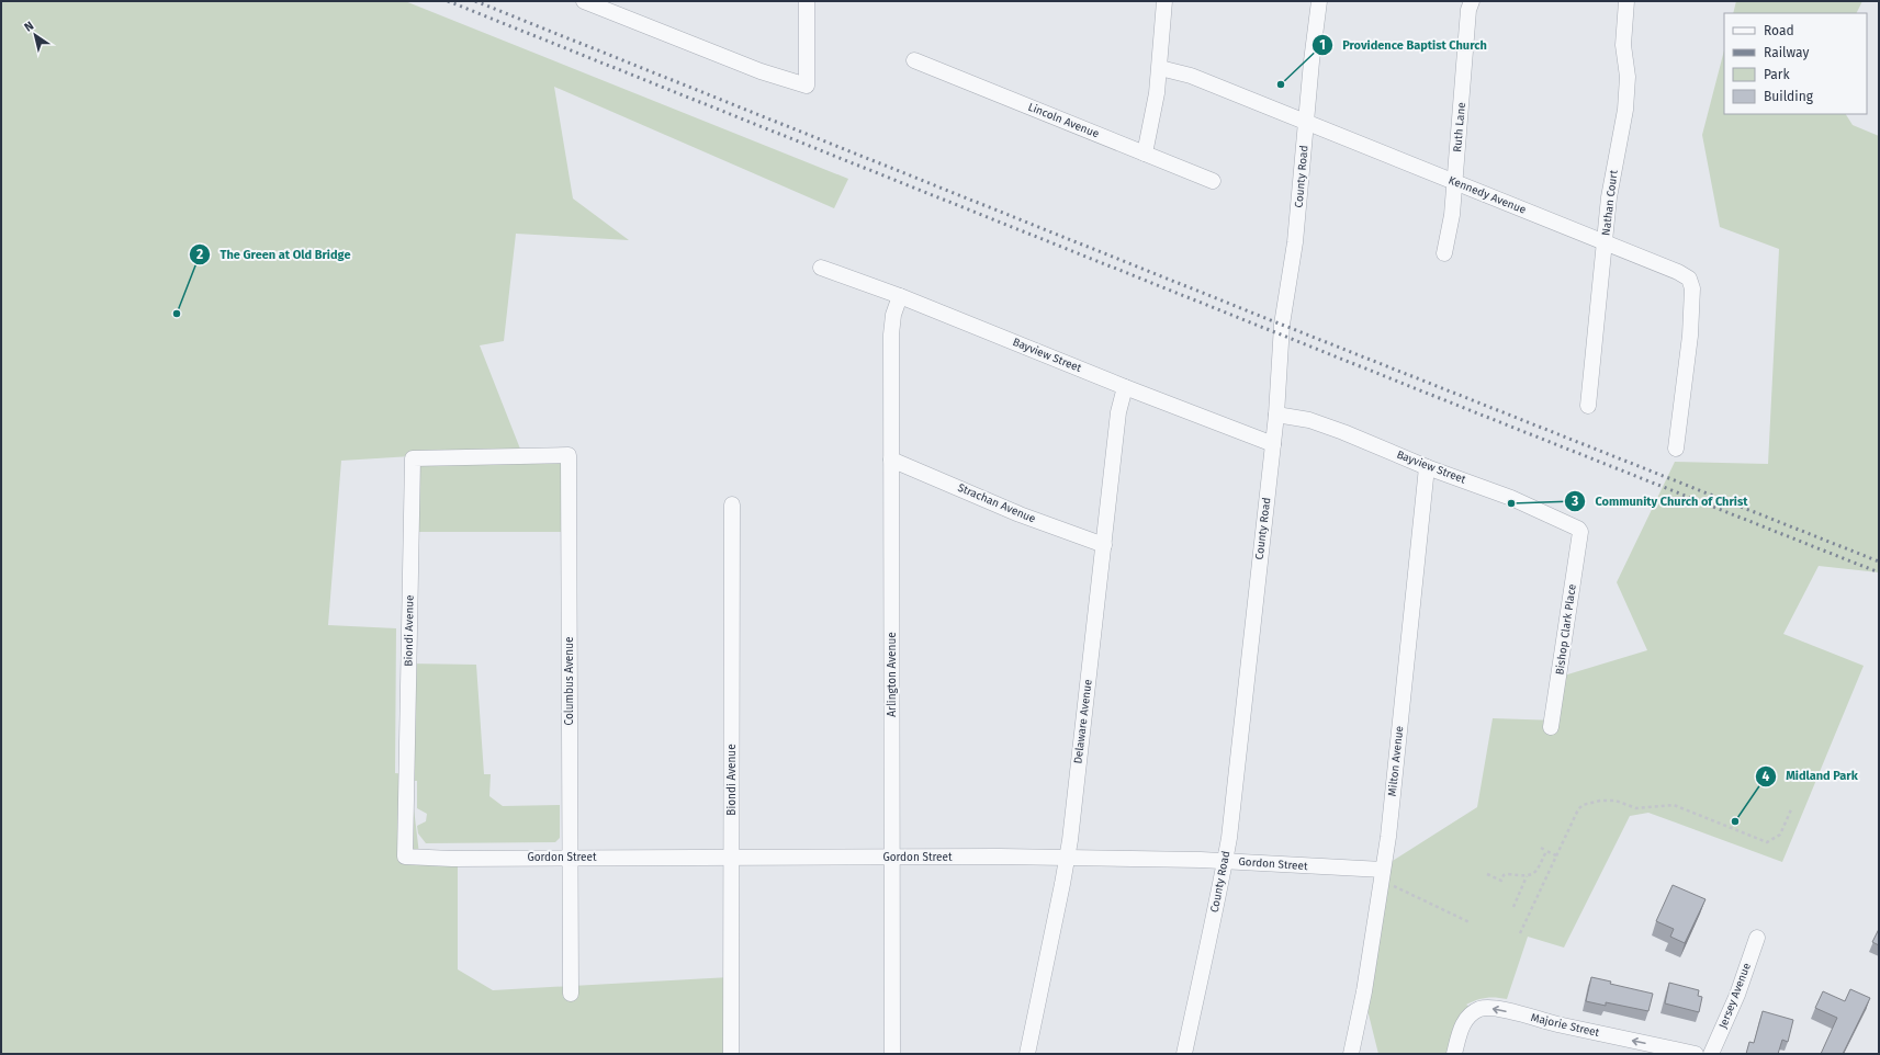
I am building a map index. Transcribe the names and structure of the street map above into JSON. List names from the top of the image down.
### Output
{
  "streets": {
    "street": [
      "Lincoln Avenue",
      "Ruth Lane",
      "County Road",
      "Kennedy Avenue",
      "Nathan Court",
      "Bayview Street",
      "Strachan Avenue",
      "Bishop Clark Place",
      "Biondi Avenue",
      "Arlington Avenue",
      "Columbus Avenue",
      "Delaware Avenue",
      "Milton Avenue",
      "Gordon Street",
      "Jersey Avenue",
      "Majorie Street"
    ]
  },
  "crossings": [
    ["Ruth Lane", "Kennedy Avenue"],
    ["County Road", "Kennedy Avenue"],
    ["County Road", "Bayview Street"],
    ["County Road", "Gordon Street"],
    ["Kennedy Avenue", "Nathan Court"],
    ["Bayview Street", "Bishop Clark Place"],
    ["Bayview Street", "Arlington Avenue"],
    ["Bayview Street", "Delaware Avenue"],
    ["Bayview Street", "Milton Avenue"],
    ["Strachan Avenue", "Arlington Avenue"],
    ["Strachan Avenue", "Delaware Avenue"],
    ["Biondi Avenue", "Columbus Avenue"],
    ["Biondi Avenue", "Gordon Street"],
    ["Arlington Avenue", "Gordon Street"],
    ["Columbus Avenue", "Gordon Street"],
    ["Delaware Avenue", "Gordon Street"],
    ["Milton Avenue", "Gordon Street"]
  ],
  "one_way": ["Majorie Street"],
  "places": [
    "Providence Baptist Church",
    "The Green at Old Bridge",
    "Community Church of Christ",
    "Midland Park"
  ],
  "legend": [
    "Road",
    "Railway",
    "Park",
    "Building"
  ],
  "north": "top left"
}
